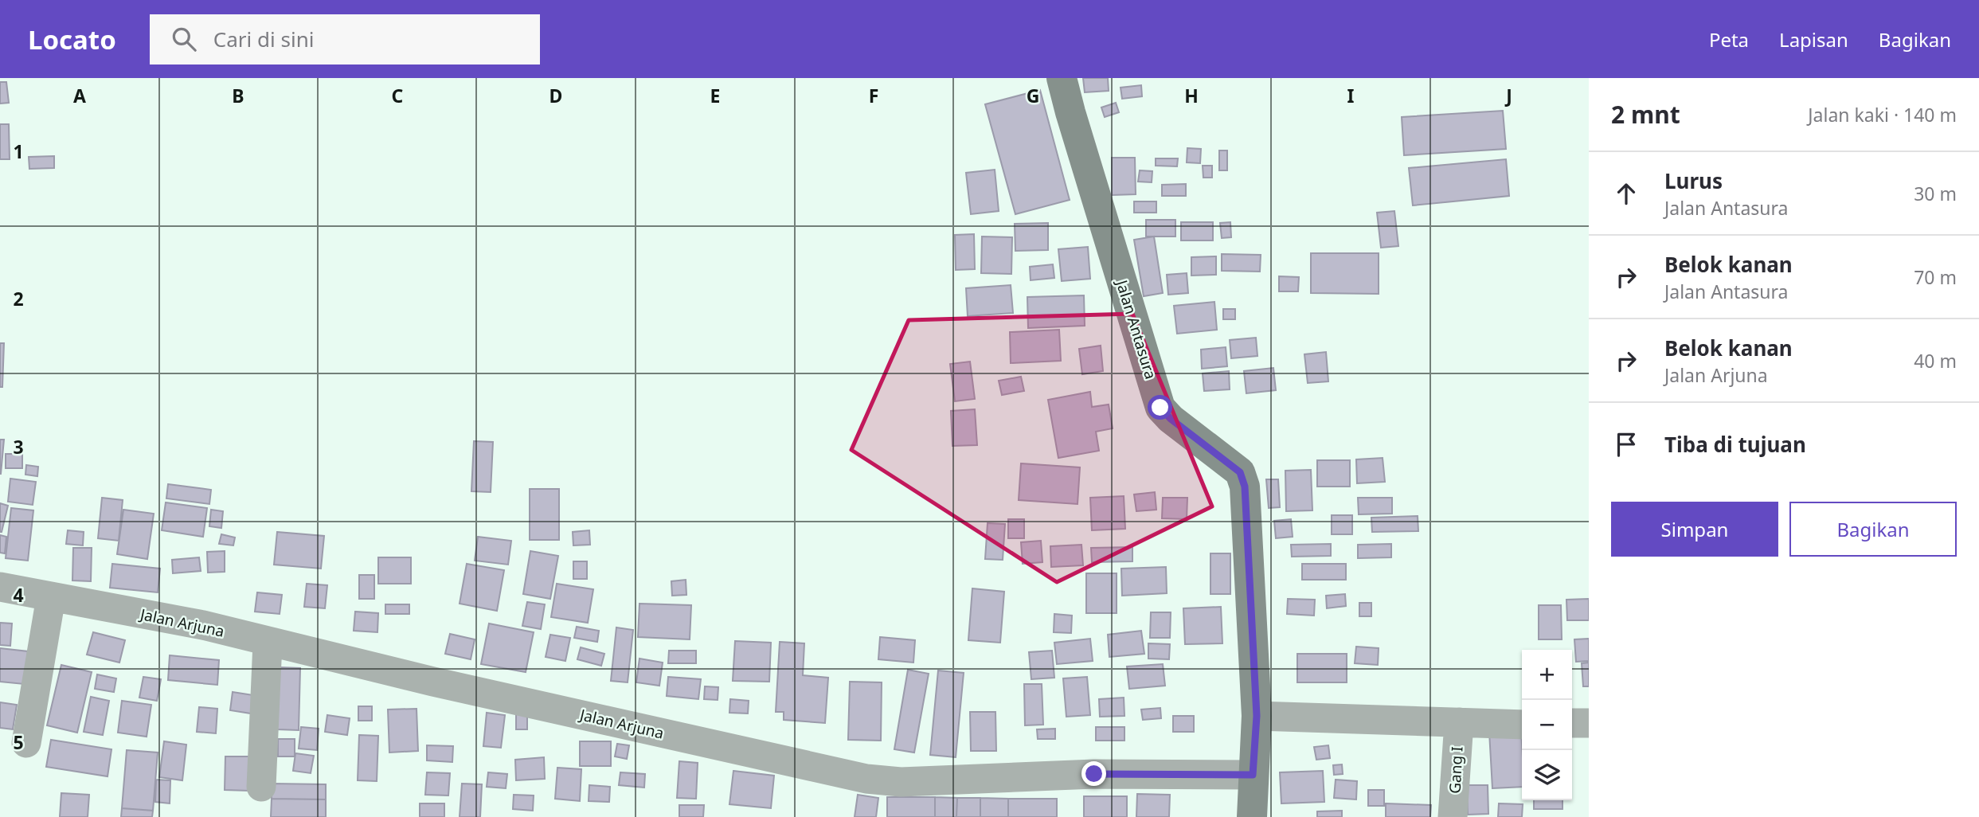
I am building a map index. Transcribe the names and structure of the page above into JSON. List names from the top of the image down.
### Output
{
  "streets": {
    "main road": ["Jalan Antasura"],
    "street": ["Jalan Arjuna", "Gang I"]
  },
  "crossings": [
    ["Jalan Antasura", "Jalan Arjuna"]
  ],
  "page": {
    "header": "Locato",
    "search": "Cari di sini",
    "nav": ["Peta", "Lapisan", "Bagikan"],
    "heading": ["2 mnt", "Jalan kaki · 140 m"],
    "list": [
      ["Lurus", "Jalan Antasura", "30 m"],
      ["Belok kanan", "Jalan Antasura", "70 m"],
      ["Belok kanan", "Jalan Arjuna", "40 m"],
      "Tiba di tujuan"
    ],
    "buttons": ["Simpan", "Bagikan"],
    "map_buttons": ["+", "−"]
  },
  "grid": {
    "columns": [
      "A",
      "B",
      "C",
      "D",
      "E",
      "F",
      "G",
      "H",
      "I",
      "J"
    ],
    "rows": [
      "1",
      "2",
      "3",
      "4",
      "5"
    ]
  }
}
